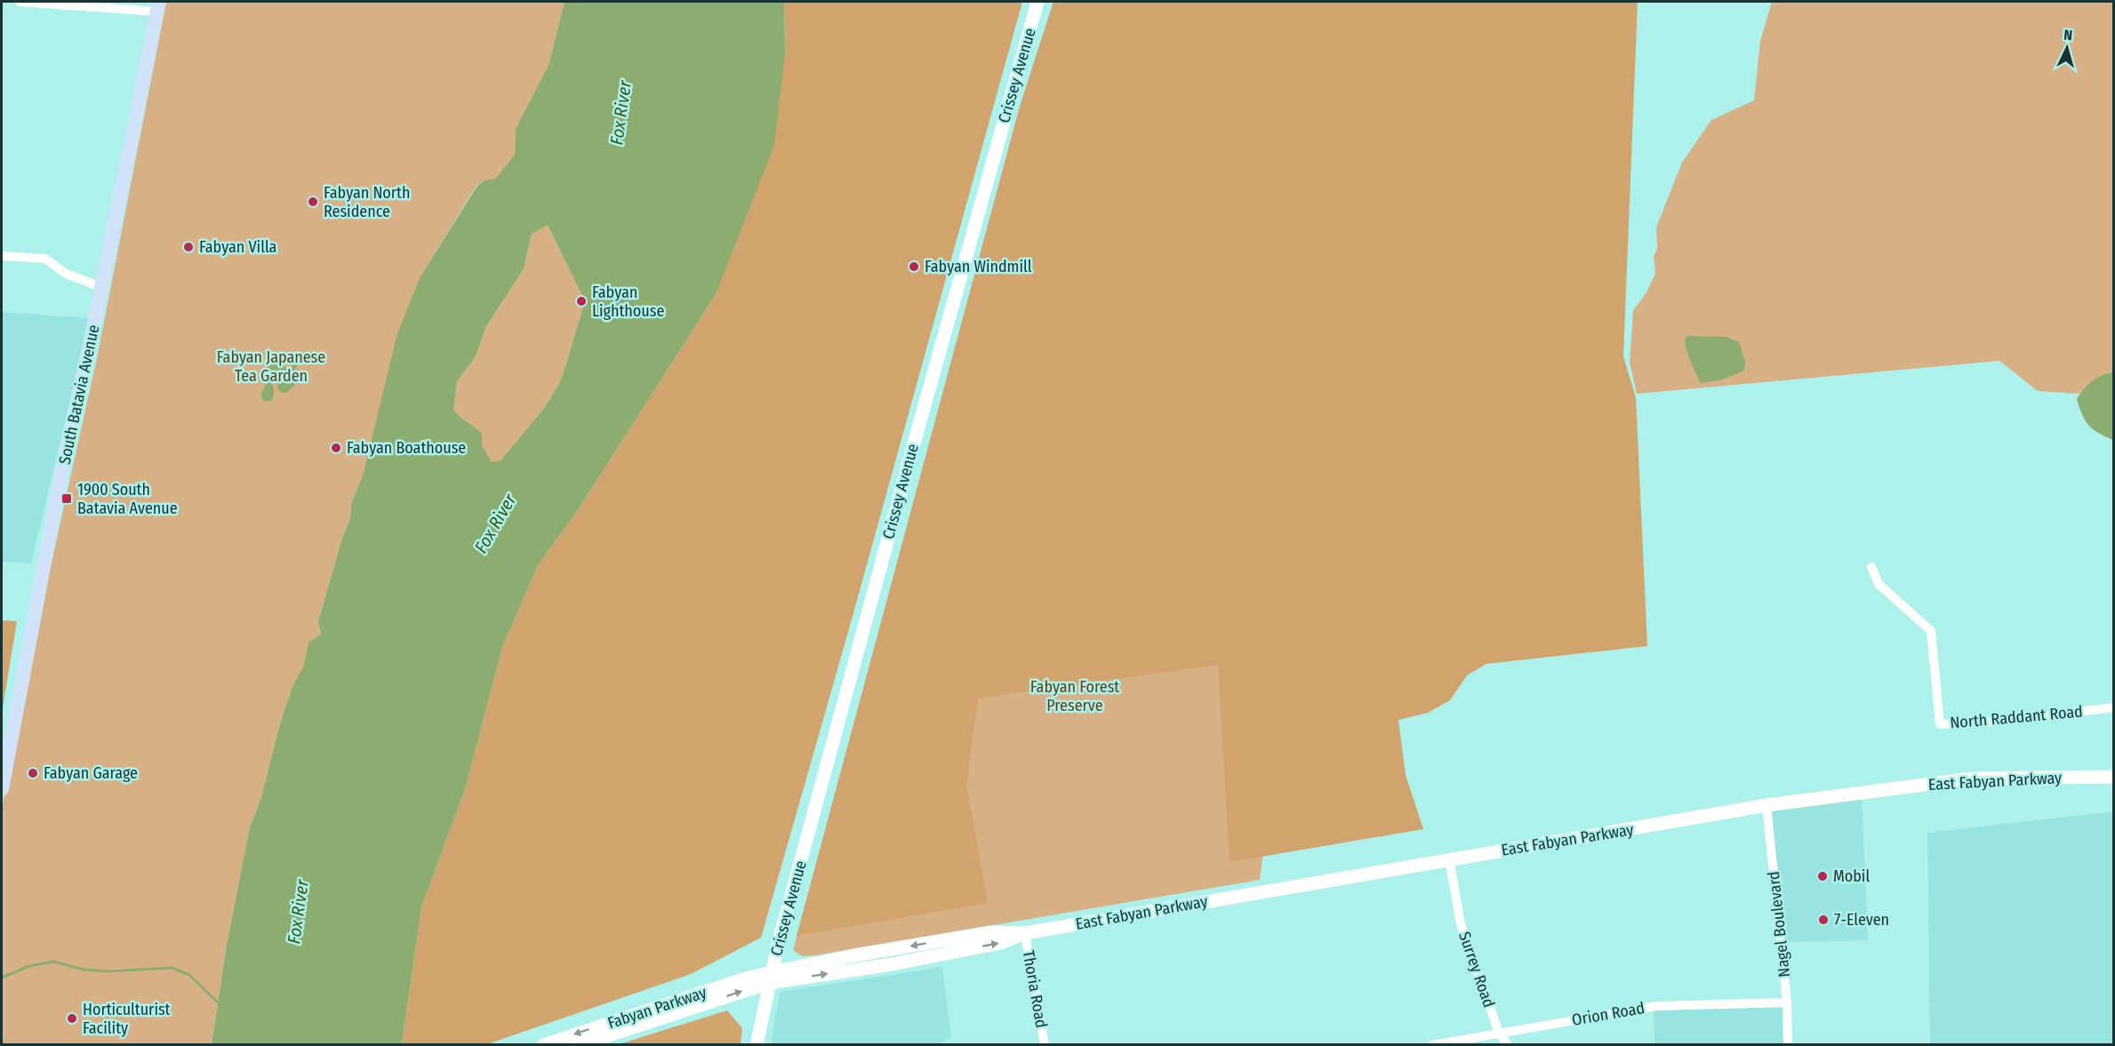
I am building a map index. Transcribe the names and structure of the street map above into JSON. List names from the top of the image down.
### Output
{
  "streets": {
    "main road": [
      "Crissey Avenue",
      "South Batavia Avenue",
      "East Fabyan Parkway",
      "Fabyan Parkway"
    ],
    "street": [
      "North Raddant Road",
      "Nagel Boulevard",
      "Surrey Road",
      "Thoria Road",
      "Orion Road"
    ]
  },
  "crossings": [
    ["Crissey Avenue", "East Fabyan Parkway"],
    ["Crissey Avenue", "Fabyan Parkway"],
    ["East Fabyan Parkway", "Nagel Boulevard"],
    ["East Fabyan Parkway", "Surrey Road"],
    ["East Fabyan Parkway", "Thoria Road"],
    ["East Fabyan Parkway", "Fabyan Parkway"],
    ["Nagel Boulevard", "Orion Road"],
    ["Surrey Road", "Orion Road"]
  ],
  "water": ["Fox River"],
  "parks": ["Fabyan Japanese Tea Garden", "Fabyan Forest Preserve"],
  "places": {
    "other": [
      "Fabyan North Residence",
      "Fabyan Villa",
      "Fabyan Windmill",
      "Fabyan Lighthouse",
      "Fabyan Boathouse",
      "Fabyan Garage",
      "Mobil",
      "7-Eleven",
      "Horticulturist Facility"
    ],
    "transit": ["1900 South Batavia Avenue"]
  },
  "north": "top"
}
